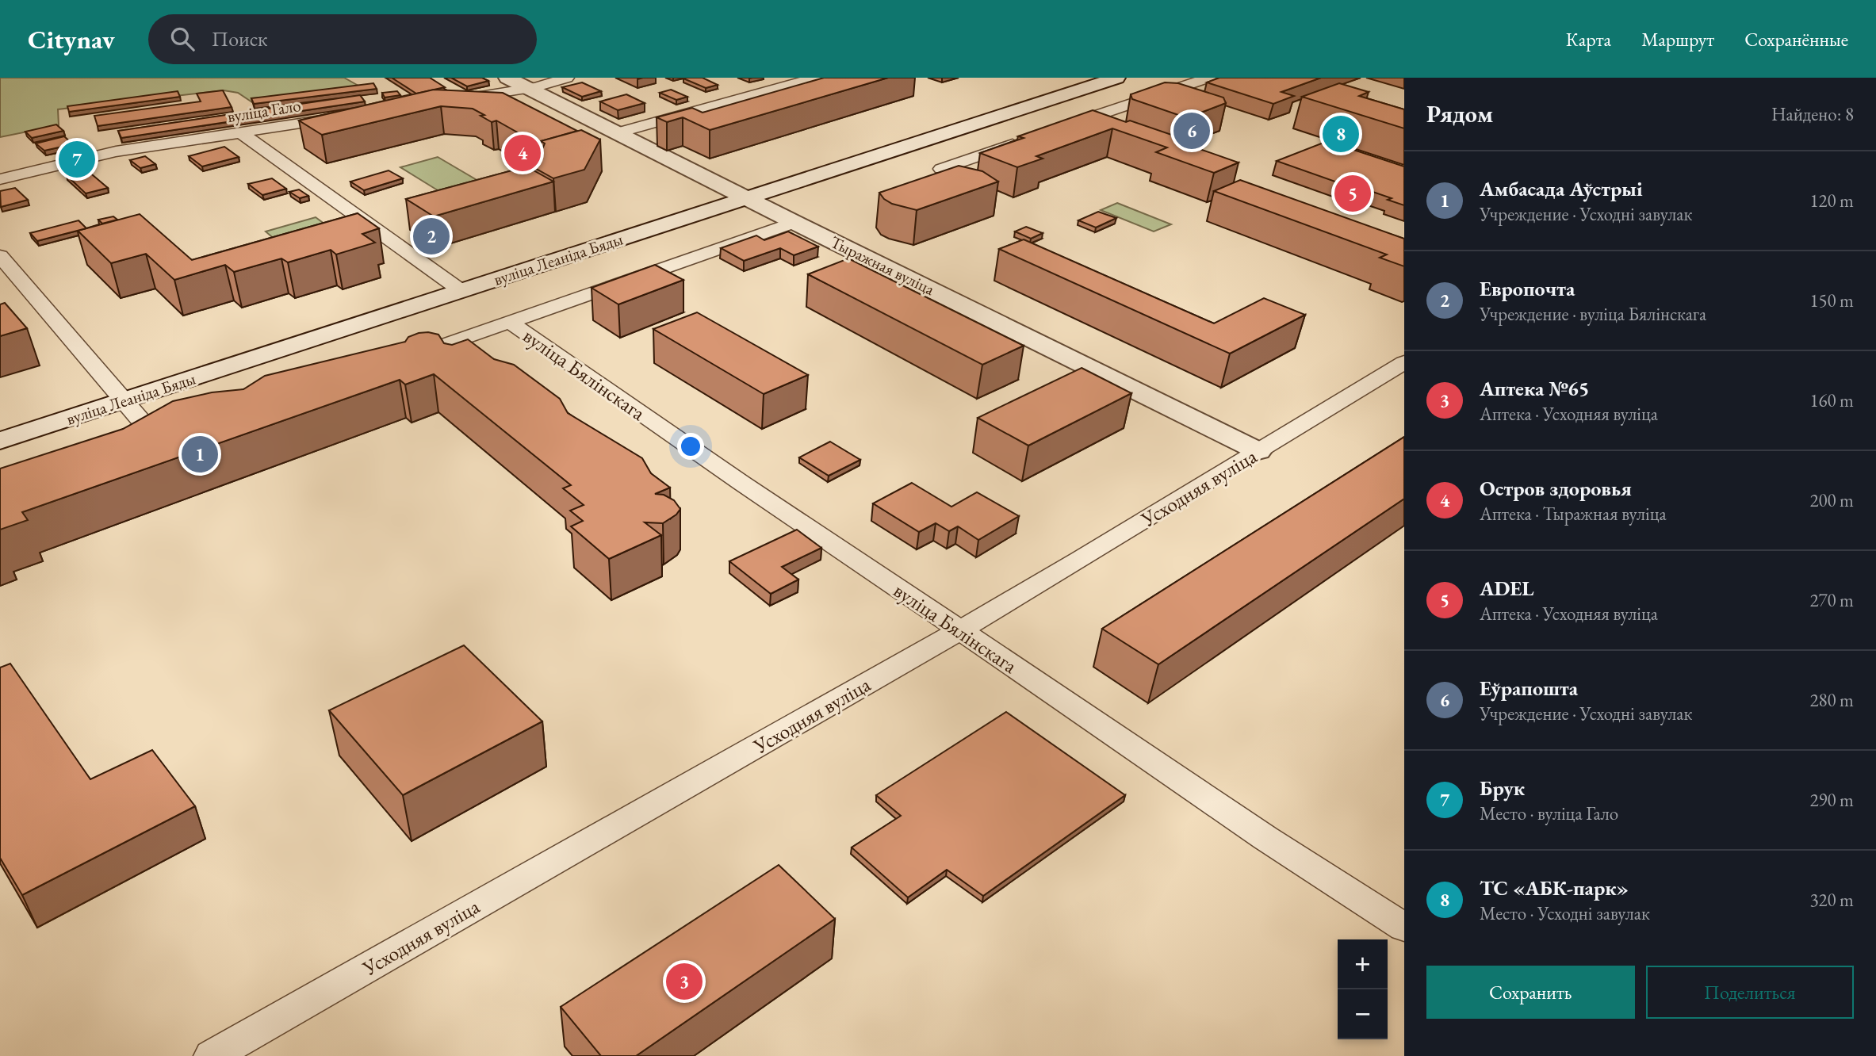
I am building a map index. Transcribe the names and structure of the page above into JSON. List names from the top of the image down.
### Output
{
  "streets": {
    "main road": ["вуліца Леаніда Бяды", "Тыражная вуліца"],
    "street": ["вуліца Гало", "вуліца Бялінскага", "Усходняя вуліца"]
  },
  "crossings": [
    ["вуліца Леаніда Бяды", "Тыражная вуліца"],
    ["Тыражная вуліца", "Усходняя вуліца"],
    ["вуліца Бялінскага", "Усходняя вуліца"]
  ],
  "page": {
    "header": "Citynav",
    "search": "Поиск",
    "nav": ["Карта", "Маршрут", "Сохранённые"],
    "heading": ["Рядом", "Найдено: 8"],
    "pins": [
      "6",
      "8",
      "4",
      "7",
      "5",
      "2",
      "1",
      "3"
    ],
    "list": [
      {
        "mark": "1",
        "name": "Амбасада Аўстрыі",
        "note": "Учреждение · Усходні завулак",
        "value": "120 m"
      },
      {
        "mark": "2",
        "name": "Европочта",
        "note": "Учреждение · вуліца Бялінскага",
        "value": "150 m"
      },
      {
        "mark": "3",
        "name": "Аптека №65",
        "note": "Аптека · Усходняя вуліца",
        "value": "160 m"
      },
      {
        "mark": "4",
        "name": "Остров здоровья",
        "note": "Аптека · Тыражная вуліца",
        "value": "200 m"
      },
      {
        "mark": "5",
        "name": "ADEL",
        "note": "Аптека · Усходняя вуліца",
        "value": "270 m"
      },
      {
        "mark": "6",
        "name": "Еўрапошта",
        "note": "Учреждение · Усходні завулак",
        "value": "280 m"
      },
      {
        "mark": "7",
        "name": "Брук",
        "note": "Место · вуліца Гало",
        "value": "290 m"
      },
      {
        "mark": "8",
        "name": "ТС «АБК-парк»",
        "note": "Место · Усходні завулак",
        "value": "320 m"
      }
    ],
    "map_buttons": ["+", "−"],
    "buttons": ["Сохранить", "Поделиться"]
  }
}
